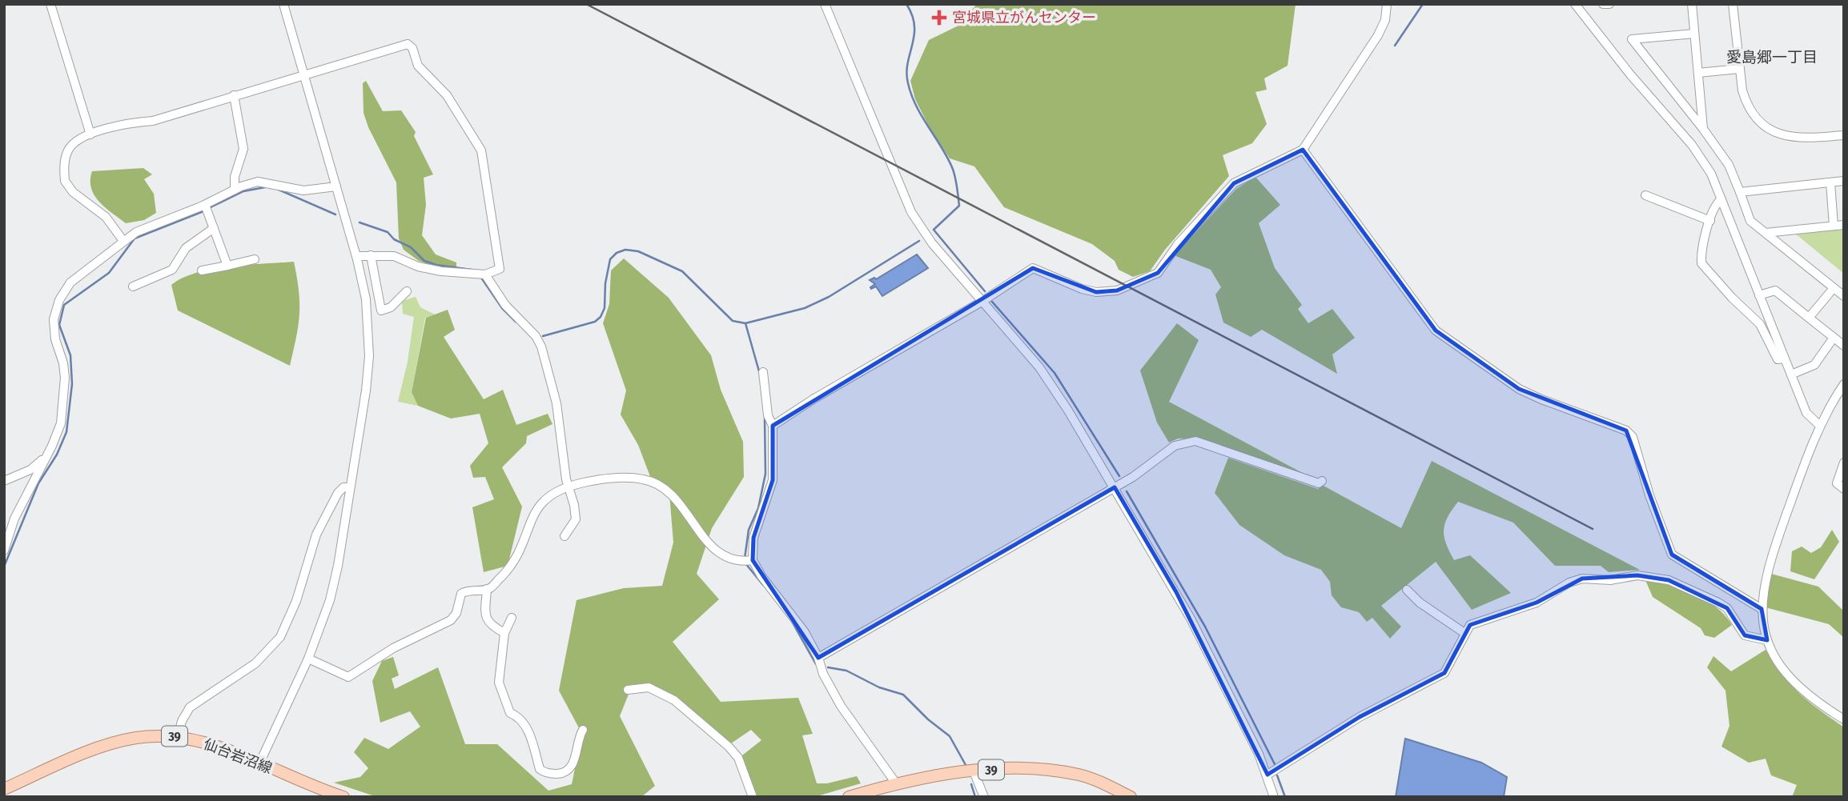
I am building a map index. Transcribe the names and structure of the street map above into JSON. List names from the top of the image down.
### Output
{
  "streets": {
    "main road": ["39", "仙台岩沼線"]
  },
  "districts": ["愛島郷一丁目"],
  "places": {
    "health": ["宮城県立がんセンター"]
  }
}
